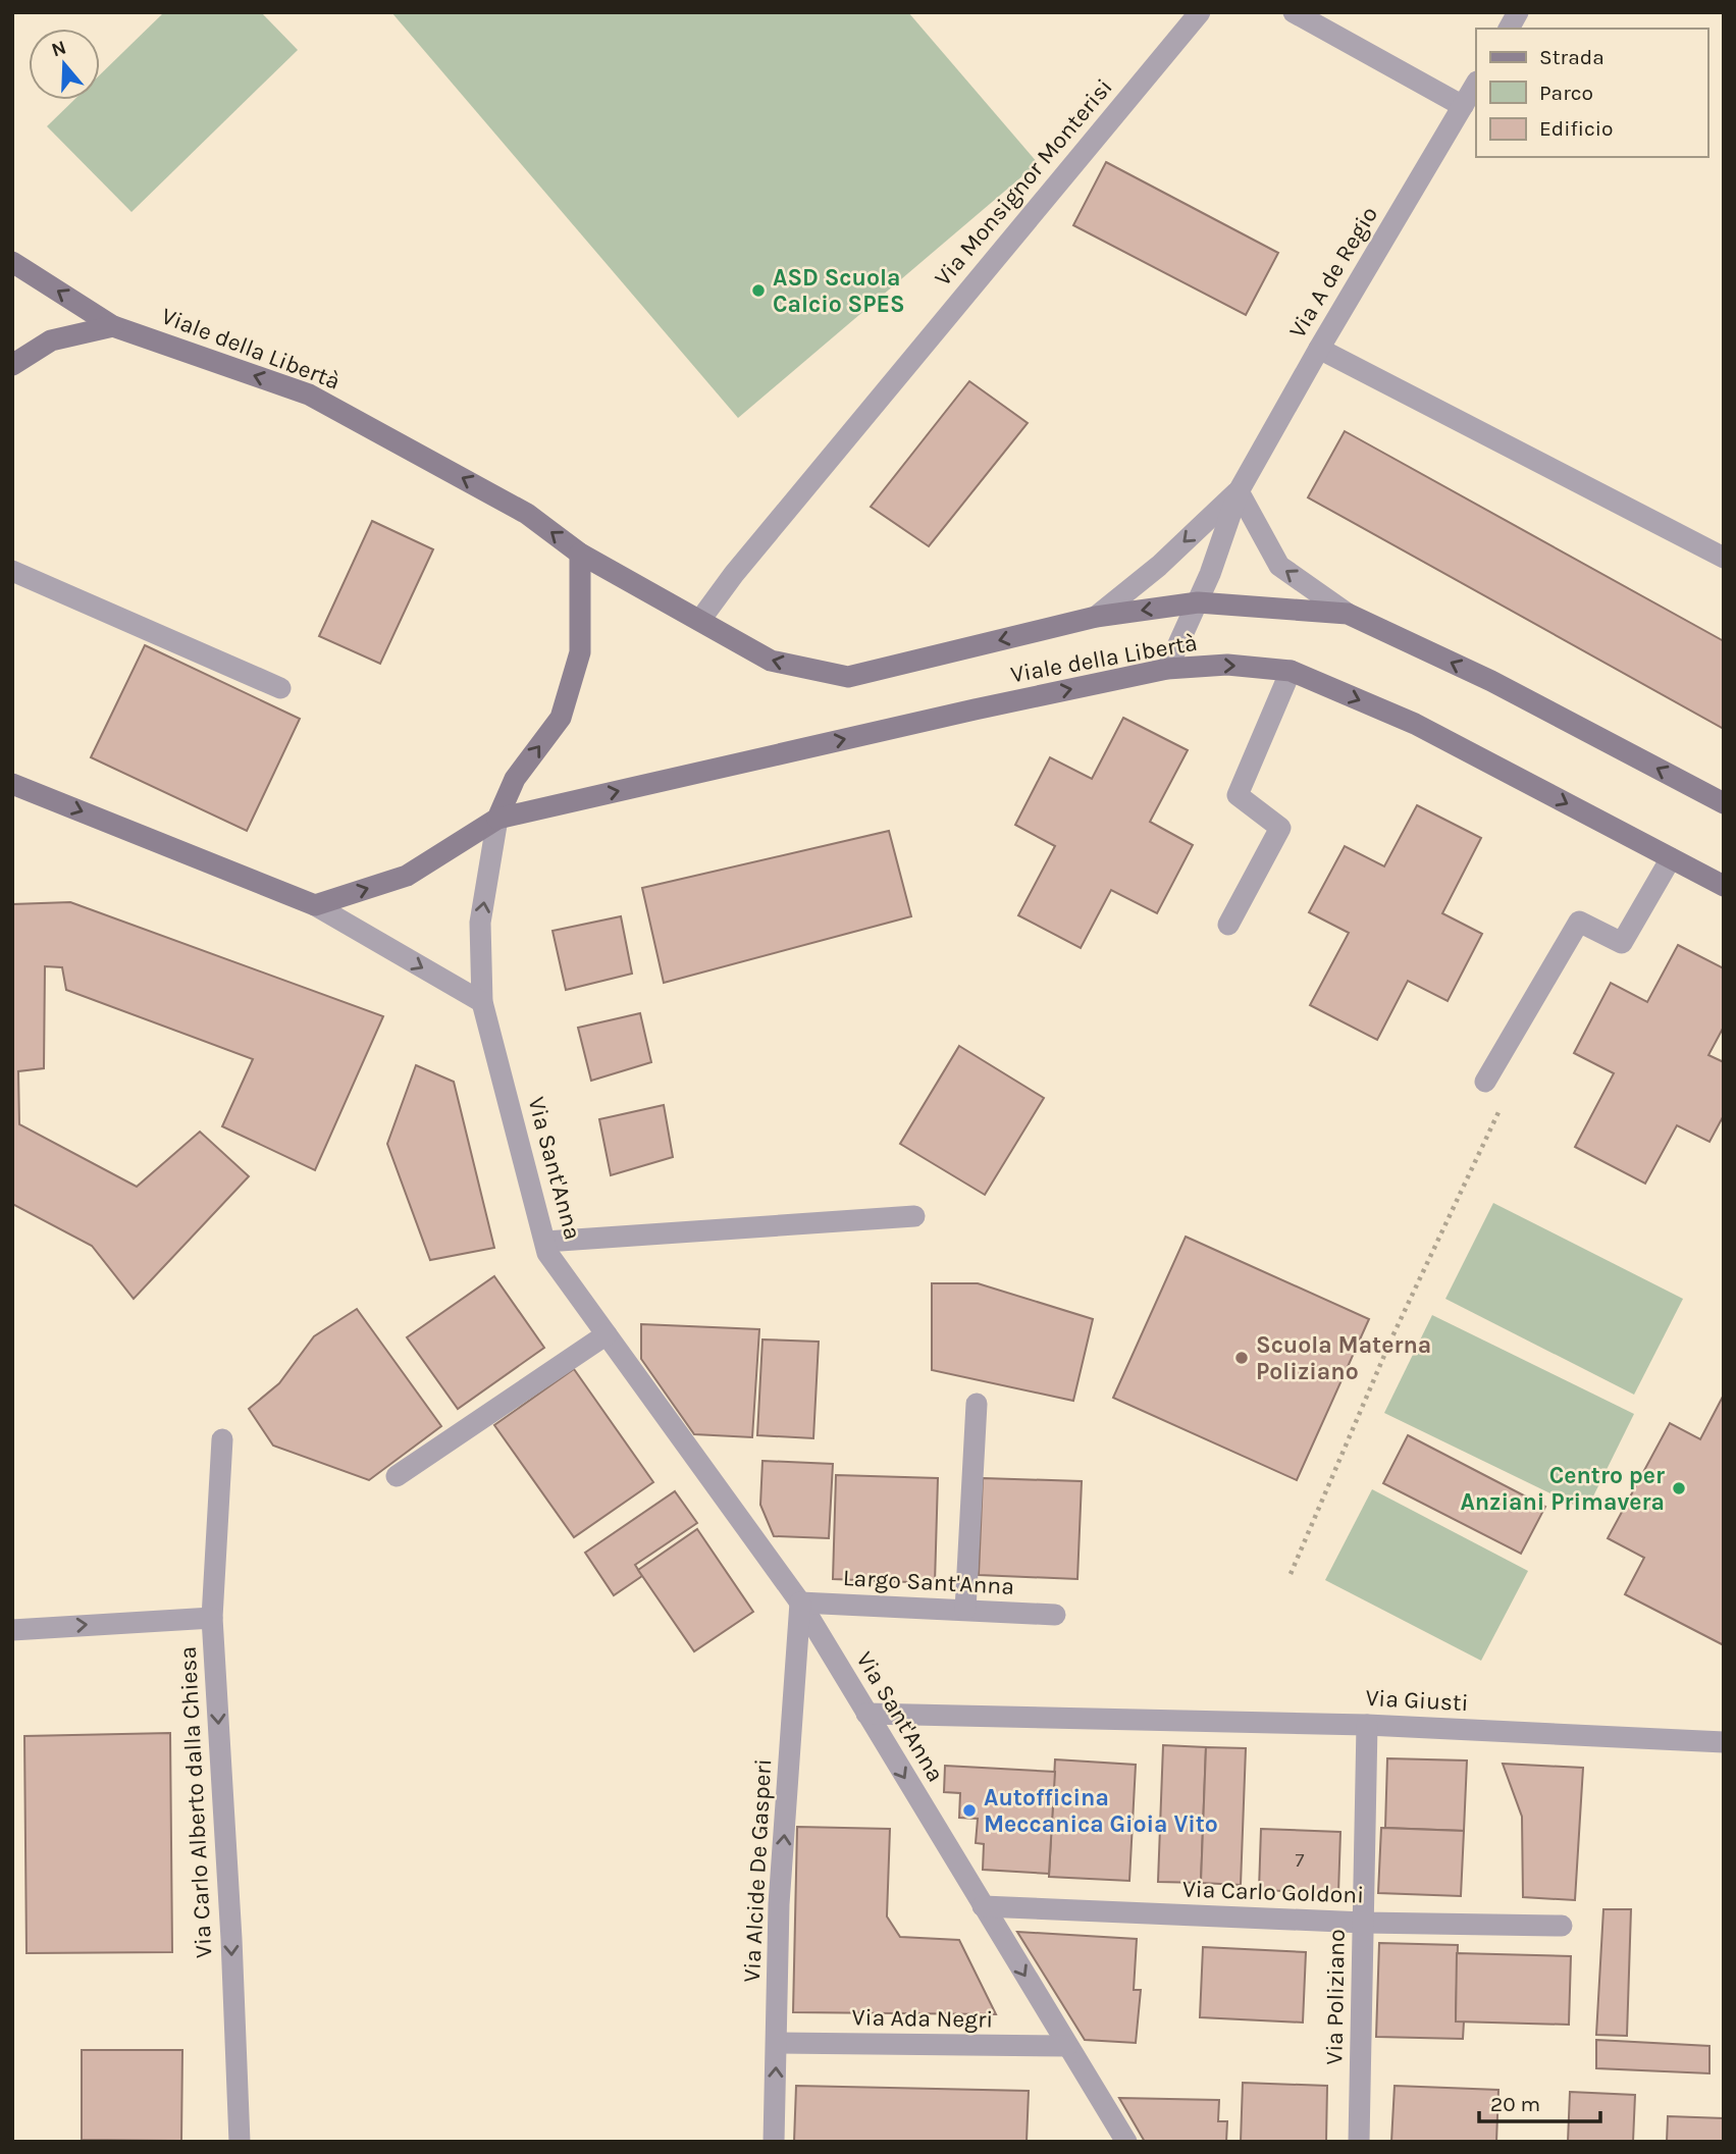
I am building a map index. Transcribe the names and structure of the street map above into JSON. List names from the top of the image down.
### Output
{
  "streets": {
    "street": [
      "Via Monsignor Monterisi",
      "Via A de Regio",
      "Viale della Libertà",
      "Via Sant'Anna",
      "Largo Sant'Anna",
      "Via Giusti",
      "Via Carlo Alberto dalla Chiesa",
      "Via Alcide De Gasperi",
      "Via Carlo Goldoni",
      "Via Poliziano",
      "Via Ada Negri"
    ]
  },
  "crossings": [
    ["Via Monsignor Monterisi", "Viale della Libertà"],
    ["Via A de Regio", "Viale della Libertà"],
    ["Viale della Libertà", "Via Sant'Anna"],
    ["Via Sant'Anna", "Largo Sant'Anna"],
    ["Via Sant'Anna", "Via Giusti"],
    ["Via Sant'Anna", "Via Alcide De Gasperi"],
    ["Via Sant'Anna", "Via Carlo Goldoni"],
    ["Via Sant'Anna", "Via Ada Negri"],
    ["Largo Sant'Anna", "Via Alcide De Gasperi"],
    ["Via Giusti", "Via Poliziano"],
    ["Via Alcide De Gasperi", "Via Ada Negri"],
    ["Via Carlo Goldoni", "Via Poliziano"]
  ],
  "one_way": ["Via Alcide De Gasperi"],
  "places": [
    "ASD Scuola Calcio SPES",
    "Scuola Materna Poliziano",
    "Centro per Anziani Primavera",
    "Autofficina Meccanica Gioia Vito"
  ],
  "house_numbers": ["7"],
  "legend": ["Strada", "Parco", "Edificio"],
  "scale_bar": "20 m",
  "north": "top"
}
